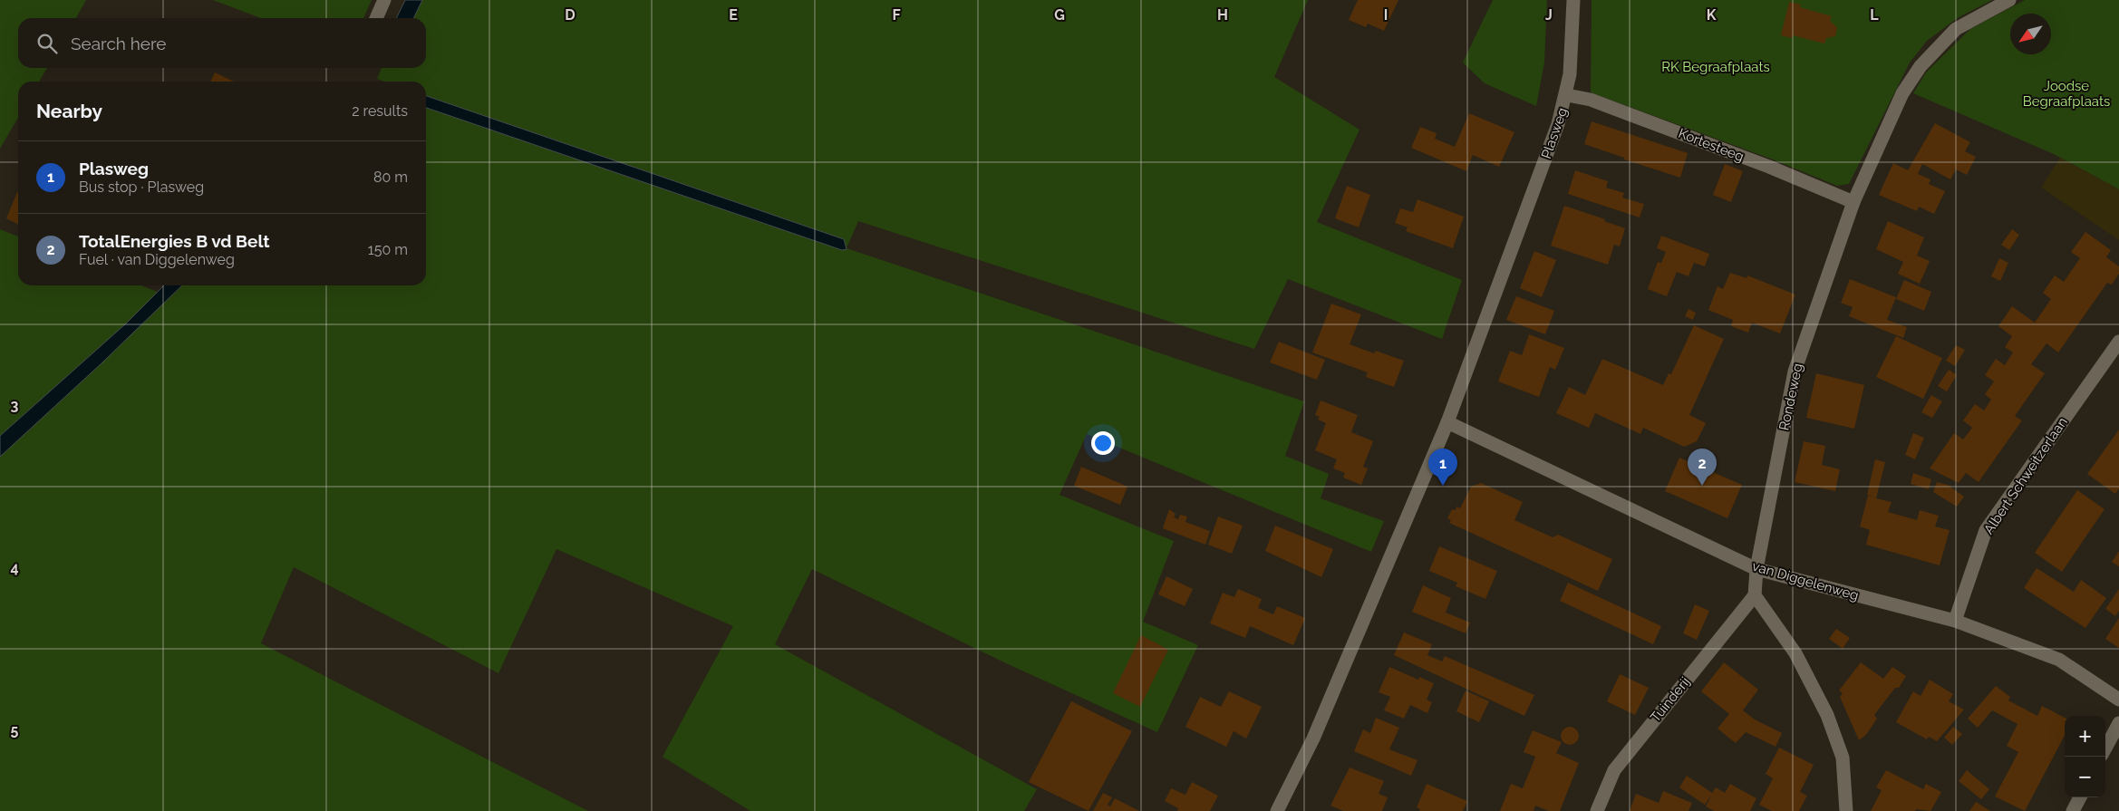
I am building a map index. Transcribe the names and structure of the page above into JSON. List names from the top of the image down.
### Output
{
  "streets": {
    "street": [
      "Plasweg",
      "Kortesteeg",
      "Rondeweg",
      "Albert Schweitzerlaan",
      "van Diggelenweg",
      "Tuinderij"
    ]
  },
  "crossings": [
    ["Plasweg", "Kortesteeg"],
    ["Plasweg", "van Diggelenweg"],
    ["Kortesteeg", "Rondeweg"],
    ["Rondeweg", "van Diggelenweg"],
    ["Rondeweg", "Tuinderij"],
    ["Albert Schweitzerlaan", "van Diggelenweg"]
  ],
  "parks": ["RK Begraafplaats", "Joodse Begraafplaats"],
  "north": "bottom left",
  "page": {
    "search": "Search here",
    "heading": ["Nearby", "2 results"],
    "list": [
      {
        "mark": "1",
        "name": "Plasweg",
        "note": "Bus stop · Plasweg",
        "value": "80 m"
      },
      {
        "mark": "2",
        "name": "TotalEnergies B vd Belt",
        "note": "Fuel · van Diggelenweg",
        "value": "150 m"
      }
    ],
    "pins": ["1", "2"],
    "map_buttons": ["+", "−"]
  },
  "grid": {
    "columns": [
      "D",
      "E",
      "F",
      "G",
      "H",
      "I",
      "J",
      "K",
      "L"
    ],
    "rows": ["3", "4", "5"]
  }
}
